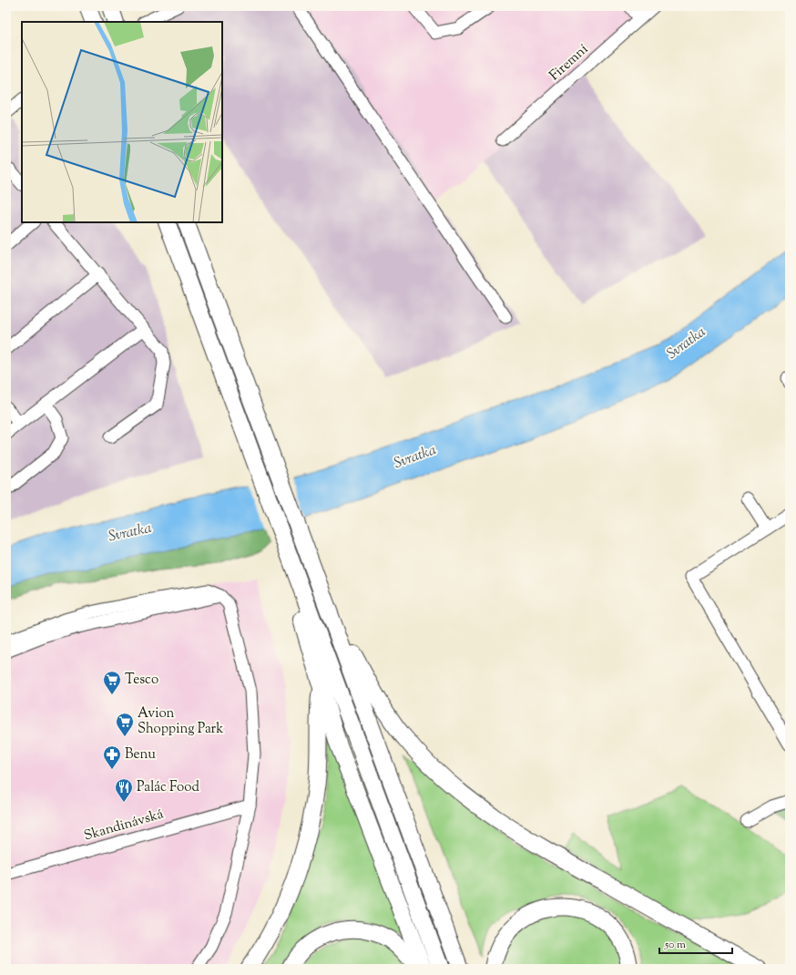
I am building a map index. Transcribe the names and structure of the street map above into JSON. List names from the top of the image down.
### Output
{
  "streets": {
    "street": ["Firemní", "Skandinávská"]
  },
  "water": ["Svratka"],
  "places": {
    "supermarket": ["Tesco", "Avion Shopping Park"],
    "pharmacy": ["Benu"],
    "restaurant": ["Palác Food"]
  },
  "scale_bar": "50 m"
}
